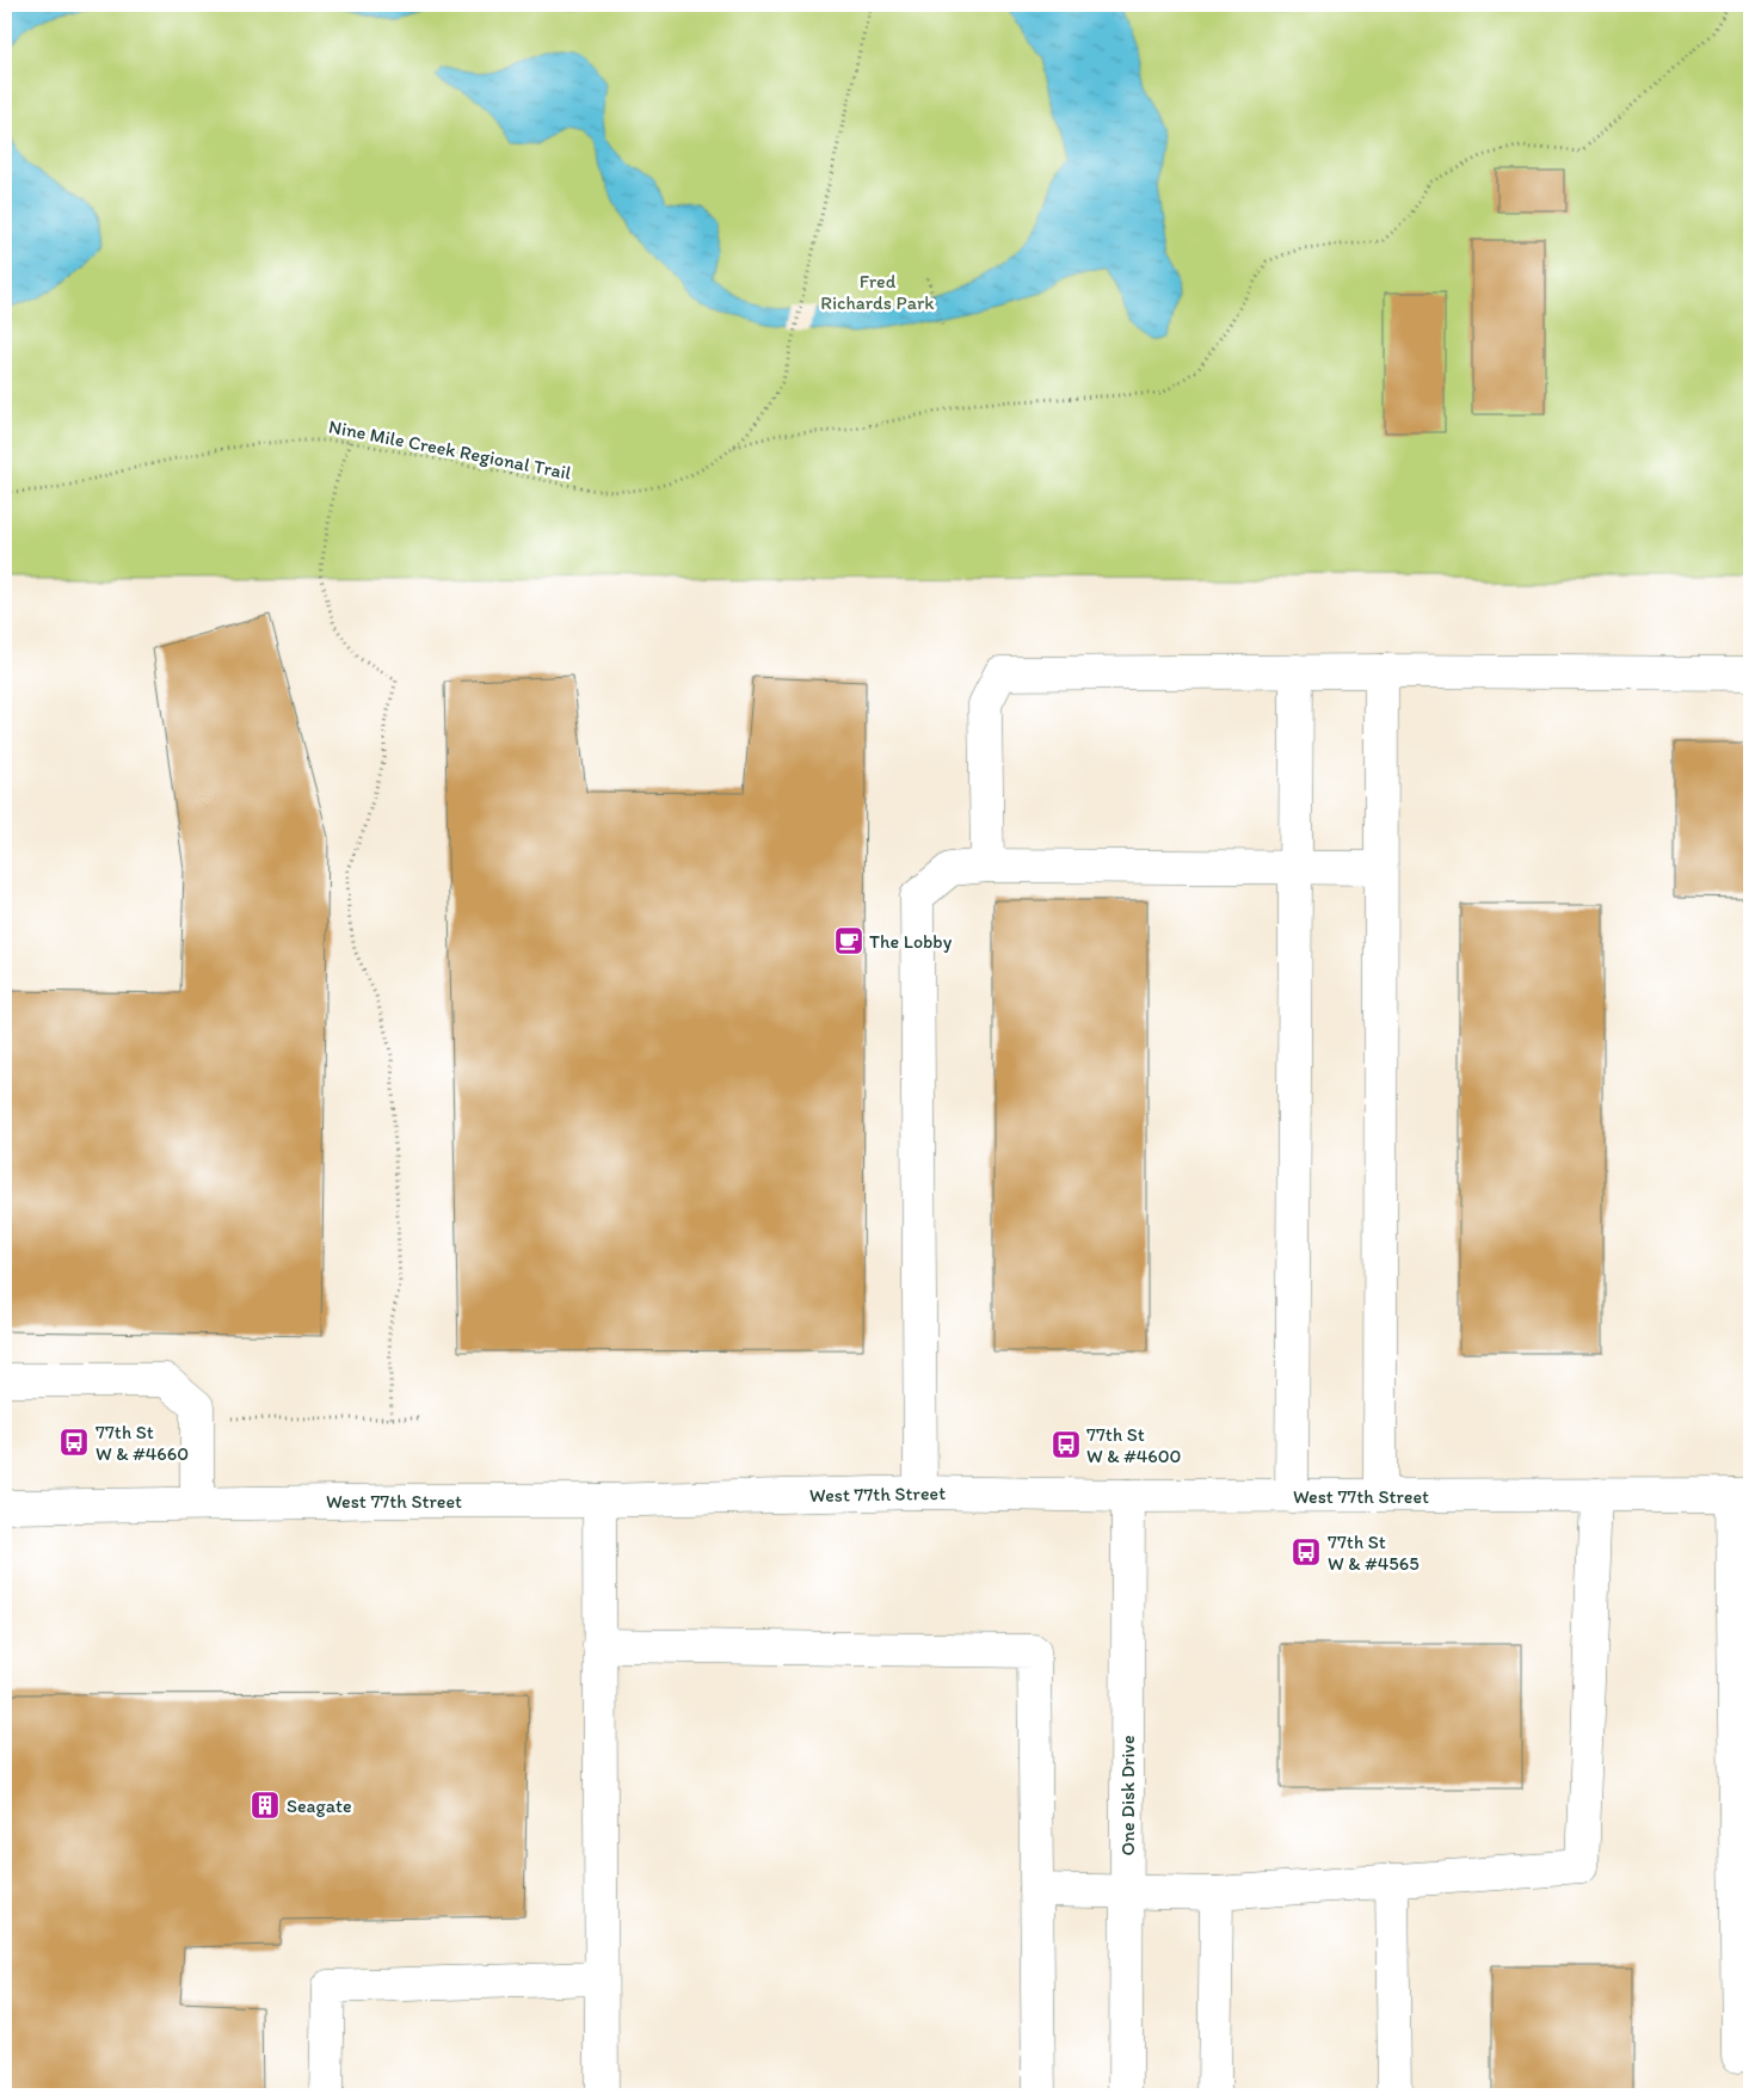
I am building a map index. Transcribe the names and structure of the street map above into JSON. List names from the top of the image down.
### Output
{
  "streets": {
    "street": ["West 77th Street", "One Disk Drive"],
    "path": ["Nine Mile Creek Regional Trail"]
  },
  "crossings": [
    ["West 77th Street", "One Disk Drive"]
  ],
  "parks": ["Fred Richards Park"],
  "places": {
    "cafe": ["The Lobby"],
    "bus stop": ["77th St W & #4660", "77th St W & #4600", "77th St W & #4565"],
    "building": ["Seagate"]
  }
}
